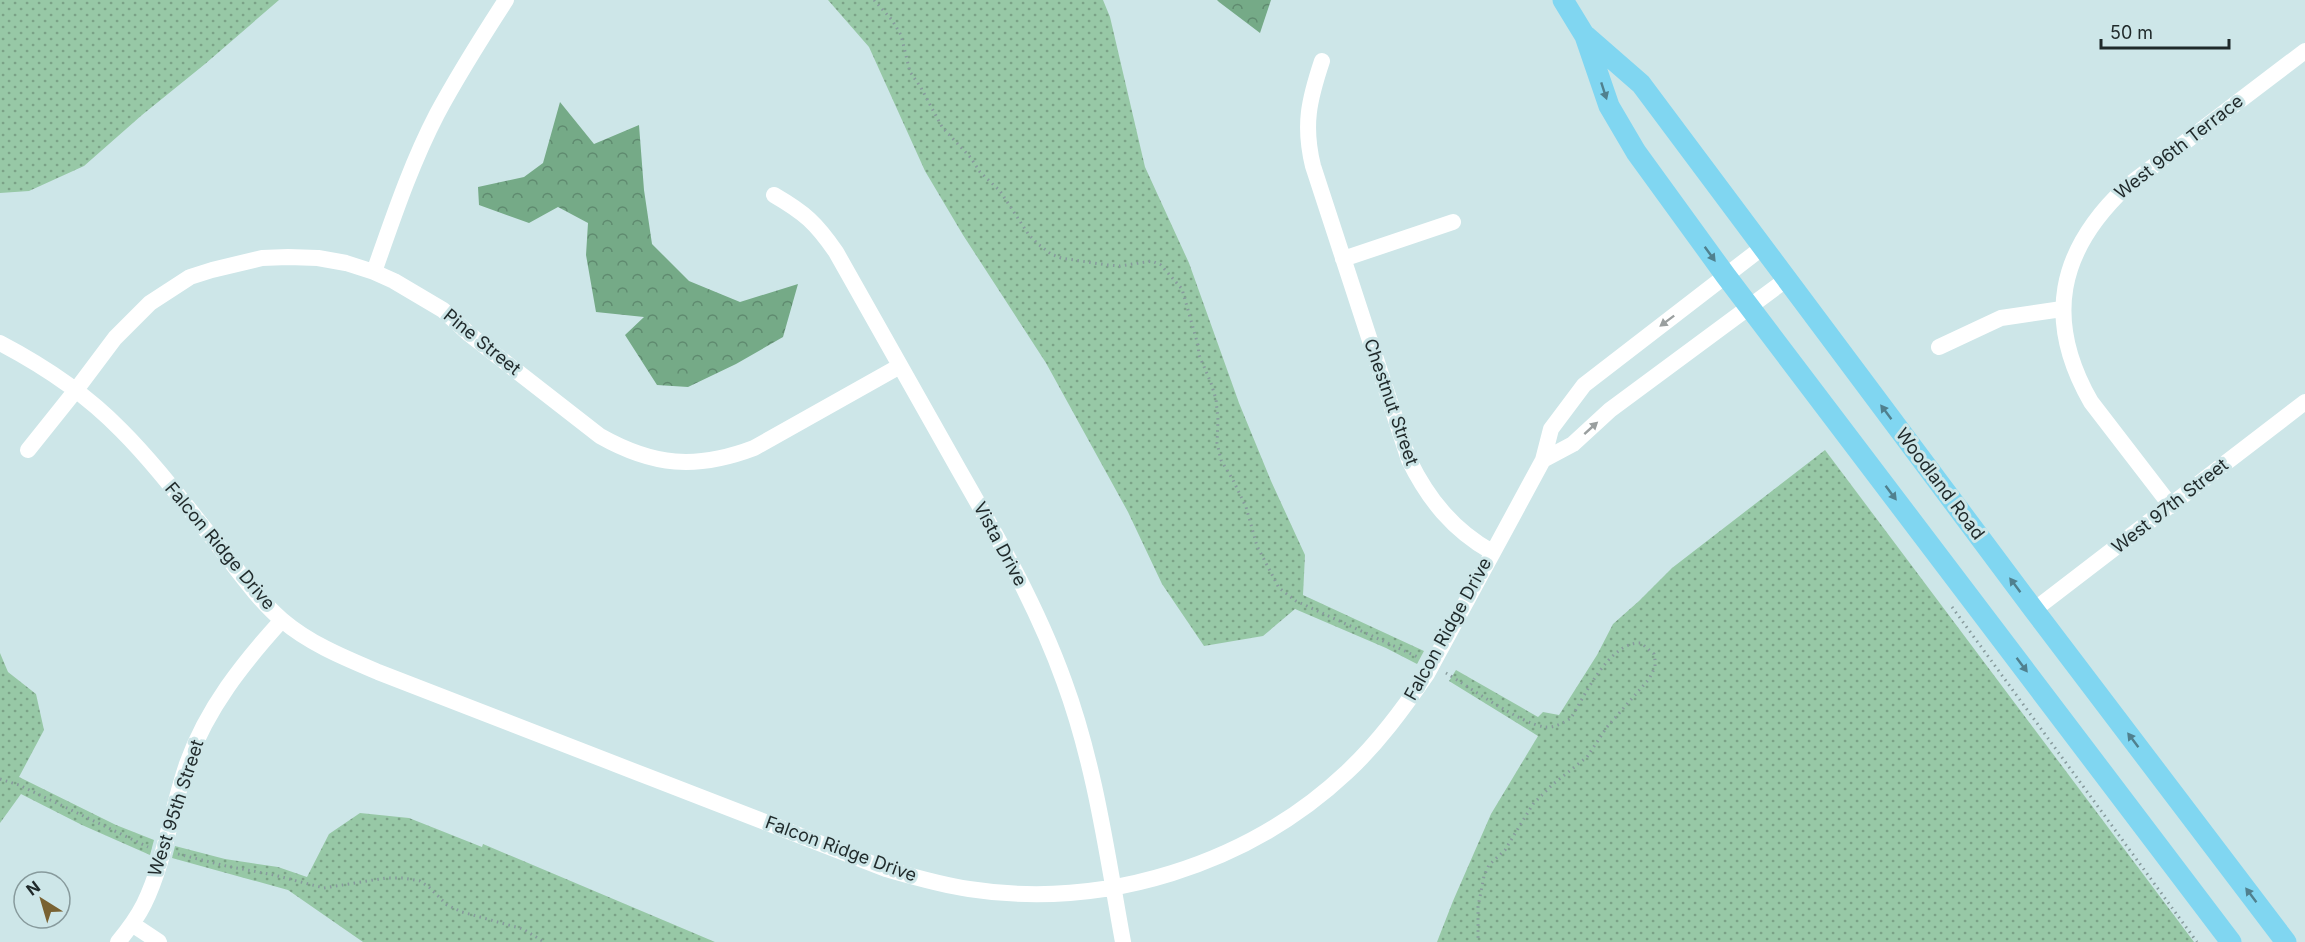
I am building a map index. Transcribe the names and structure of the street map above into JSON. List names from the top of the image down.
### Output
{
  "streets": {
    "main road": ["Woodland Road"],
    "street": [
      "West 96th Terrace",
      "Pine Street",
      "Chestnut Street",
      "West 97th Street",
      "Vista Drive",
      "Falcon Ridge Drive",
      "West 95th Street"
    ]
  },
  "crossings": [
    ["West 96th Terrace", "West 97th Street"],
    ["Pine Street", "Vista Drive"],
    ["Pine Street", "Falcon Ridge Drive"],
    ["Chestnut Street", "Falcon Ridge Drive"],
    ["Woodland Road", "West 97th Street"],
    ["Woodland Road", "Falcon Ridge Drive"],
    ["Vista Drive", "Falcon Ridge Drive"],
    ["Falcon Ridge Drive", "West 95th Street"]
  ],
  "scale_bar": "50 m",
  "north": "top left"
}
